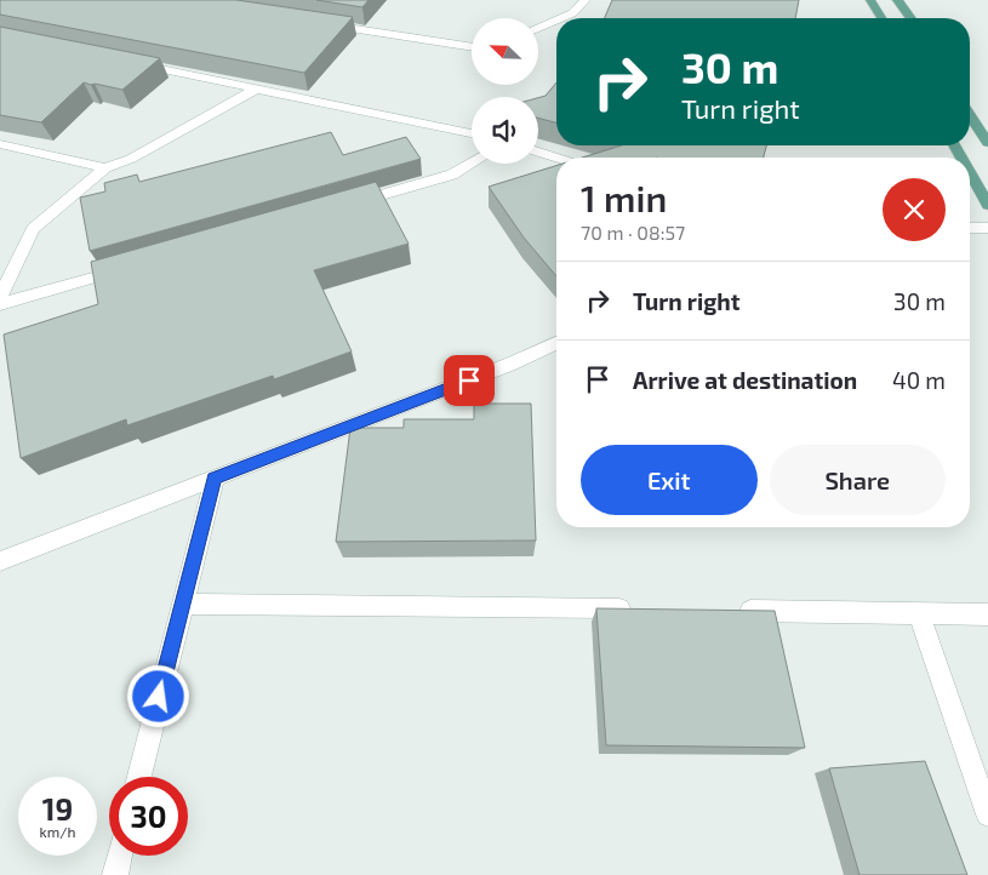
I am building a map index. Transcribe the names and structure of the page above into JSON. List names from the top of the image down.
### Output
{
  "north": "top left",
  "page": {
    "turn": ["30 m", "Turn right"],
    "heading": ["1 min", "70 m · 08:57"],
    "list": [
      {
        "name": "Turn right",
        "value": "30 m"
      },
      {
        "name": "Arrive at destination",
        "value": "40 m"
      }
    ],
    "buttons": ["Exit", "Share"],
    "speed": "19 km/h",
    "limit": "30"
  }
}
